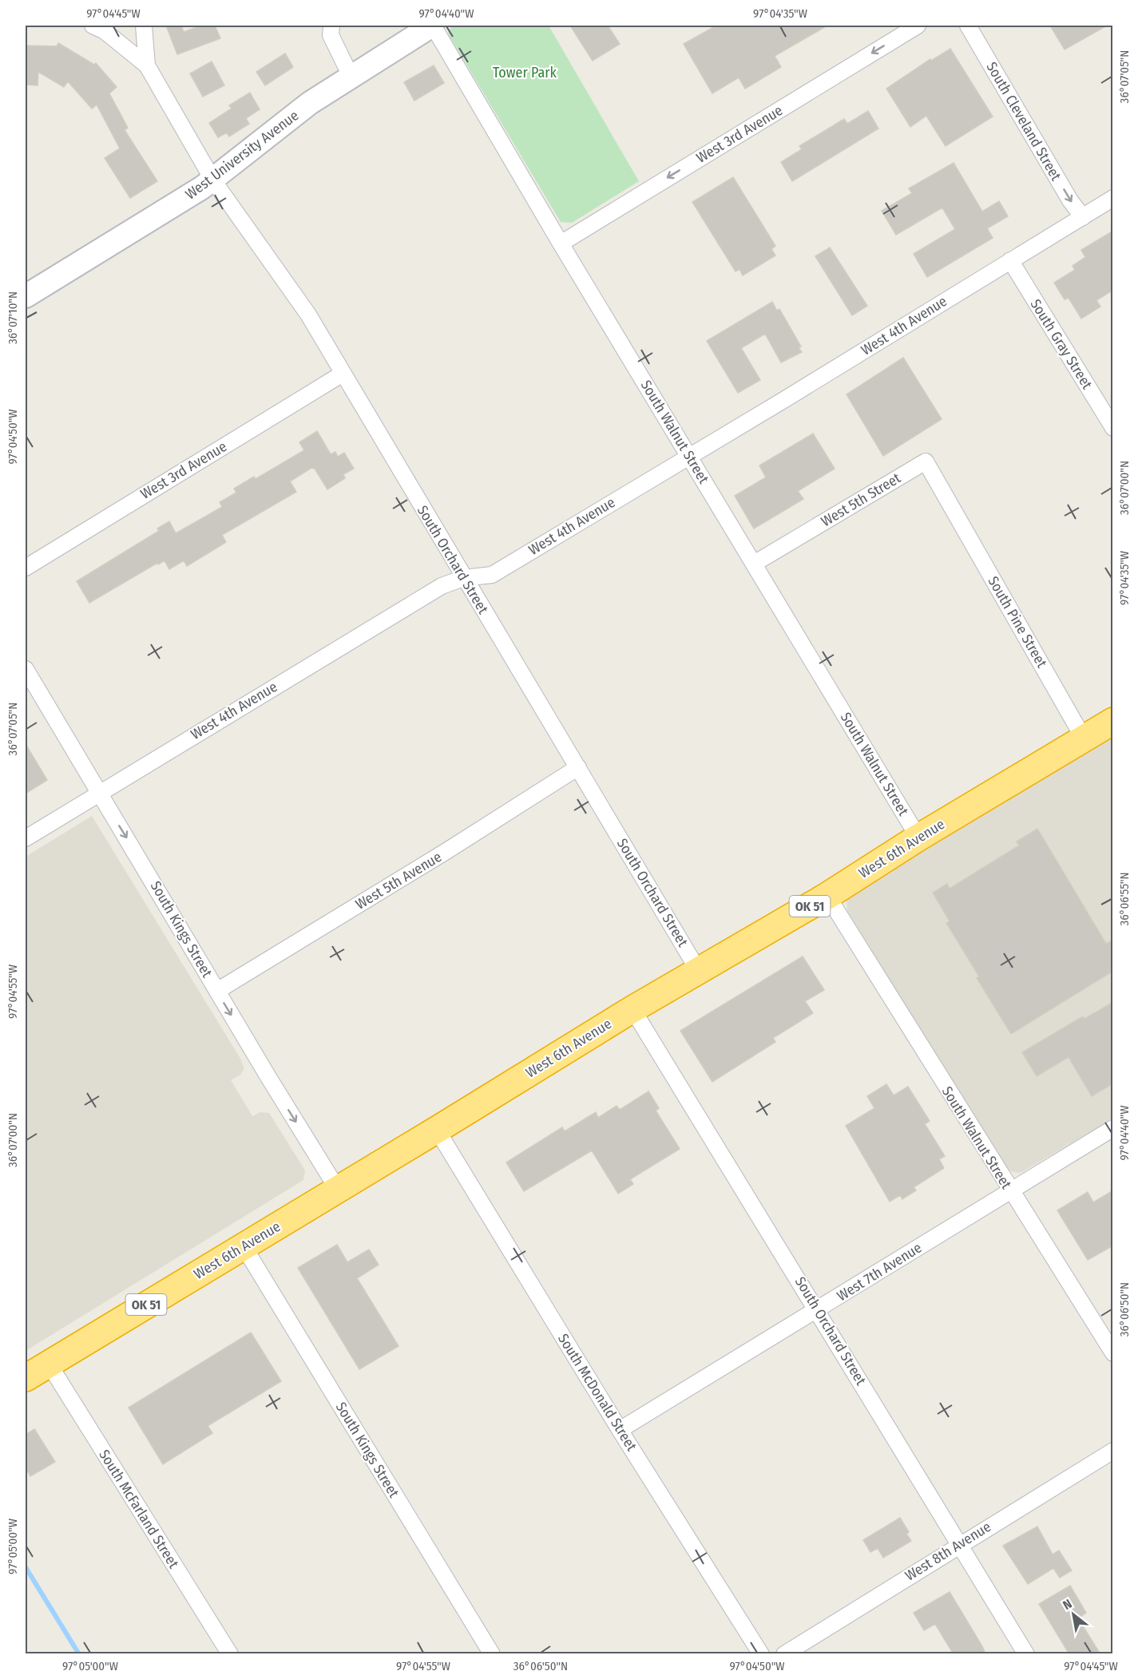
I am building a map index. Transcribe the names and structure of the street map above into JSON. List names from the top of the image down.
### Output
{
  "streets": {
    "highway": ["West 6th Avenue", "OK 51"],
    "street": [
      "South Cleveland Street",
      "West 3rd Avenue",
      "West University Avenue",
      "West 4th Avenue",
      "South Gray Street",
      "South Walnut Street",
      "West 5th Street",
      "South Orchard Street",
      "South Pine Street",
      "West 5th Avenue",
      "South Kings Street",
      "West 7th Avenue",
      "South McDonald Street",
      "South McFarland Street",
      "West 8th Avenue"
    ]
  },
  "crossings": [
    ["South Cleveland Street", "West 4th Avenue"],
    ["West 3rd Avenue", "South Walnut Street"],
    ["West 3rd Avenue", "South Orchard Street"],
    ["West University Avenue", "South Walnut Street"],
    ["West University Avenue", "South Orchard Street"],
    ["West 4th Avenue", "South Gray Street"],
    ["West 4th Avenue", "South Walnut Street"],
    ["West 4th Avenue", "South Orchard Street"],
    ["West 4th Avenue", "South Kings Street"],
    ["South Walnut Street", "West 5th Street"],
    ["South Walnut Street", "West 6th Avenue"],
    ["South Walnut Street", "West 7th Avenue"],
    ["West 5th Street", "South Pine Street"],
    ["South Orchard Street", "West 6th Avenue"],
    ["South Orchard Street", "West 5th Avenue"],
    ["South Orchard Street", "West 7th Avenue"],
    ["South Orchard Street", "West 8th Avenue"],
    ["South Pine Street", "West 6th Avenue"],
    ["West 6th Avenue", "South Kings Street"],
    ["West 6th Avenue", "South McDonald Street"],
    ["West 6th Avenue", "South McFarland Street"],
    ["West 5th Avenue", "South Kings Street"],
    ["West 7th Avenue", "South McDonald Street"]
  ],
  "one_way": ["South Cleveland Street", "West 3rd Avenue", "South Kings Street"],
  "parks": ["Tower Park"],
  "north": "top left",
  "coordinates": [
    "97°04'45\"W",
    "97°04'40\"W",
    "97°04'35\"W",
    "36°07'05\"N",
    "36°07'10\"N",
    "97°04'50\"W",
    "36°07'00\"N",
    "36°06'55\"N",
    "97°04'55\"W",
    "36°06'50\"N",
    "97°05'00\"W"
  ]
}
